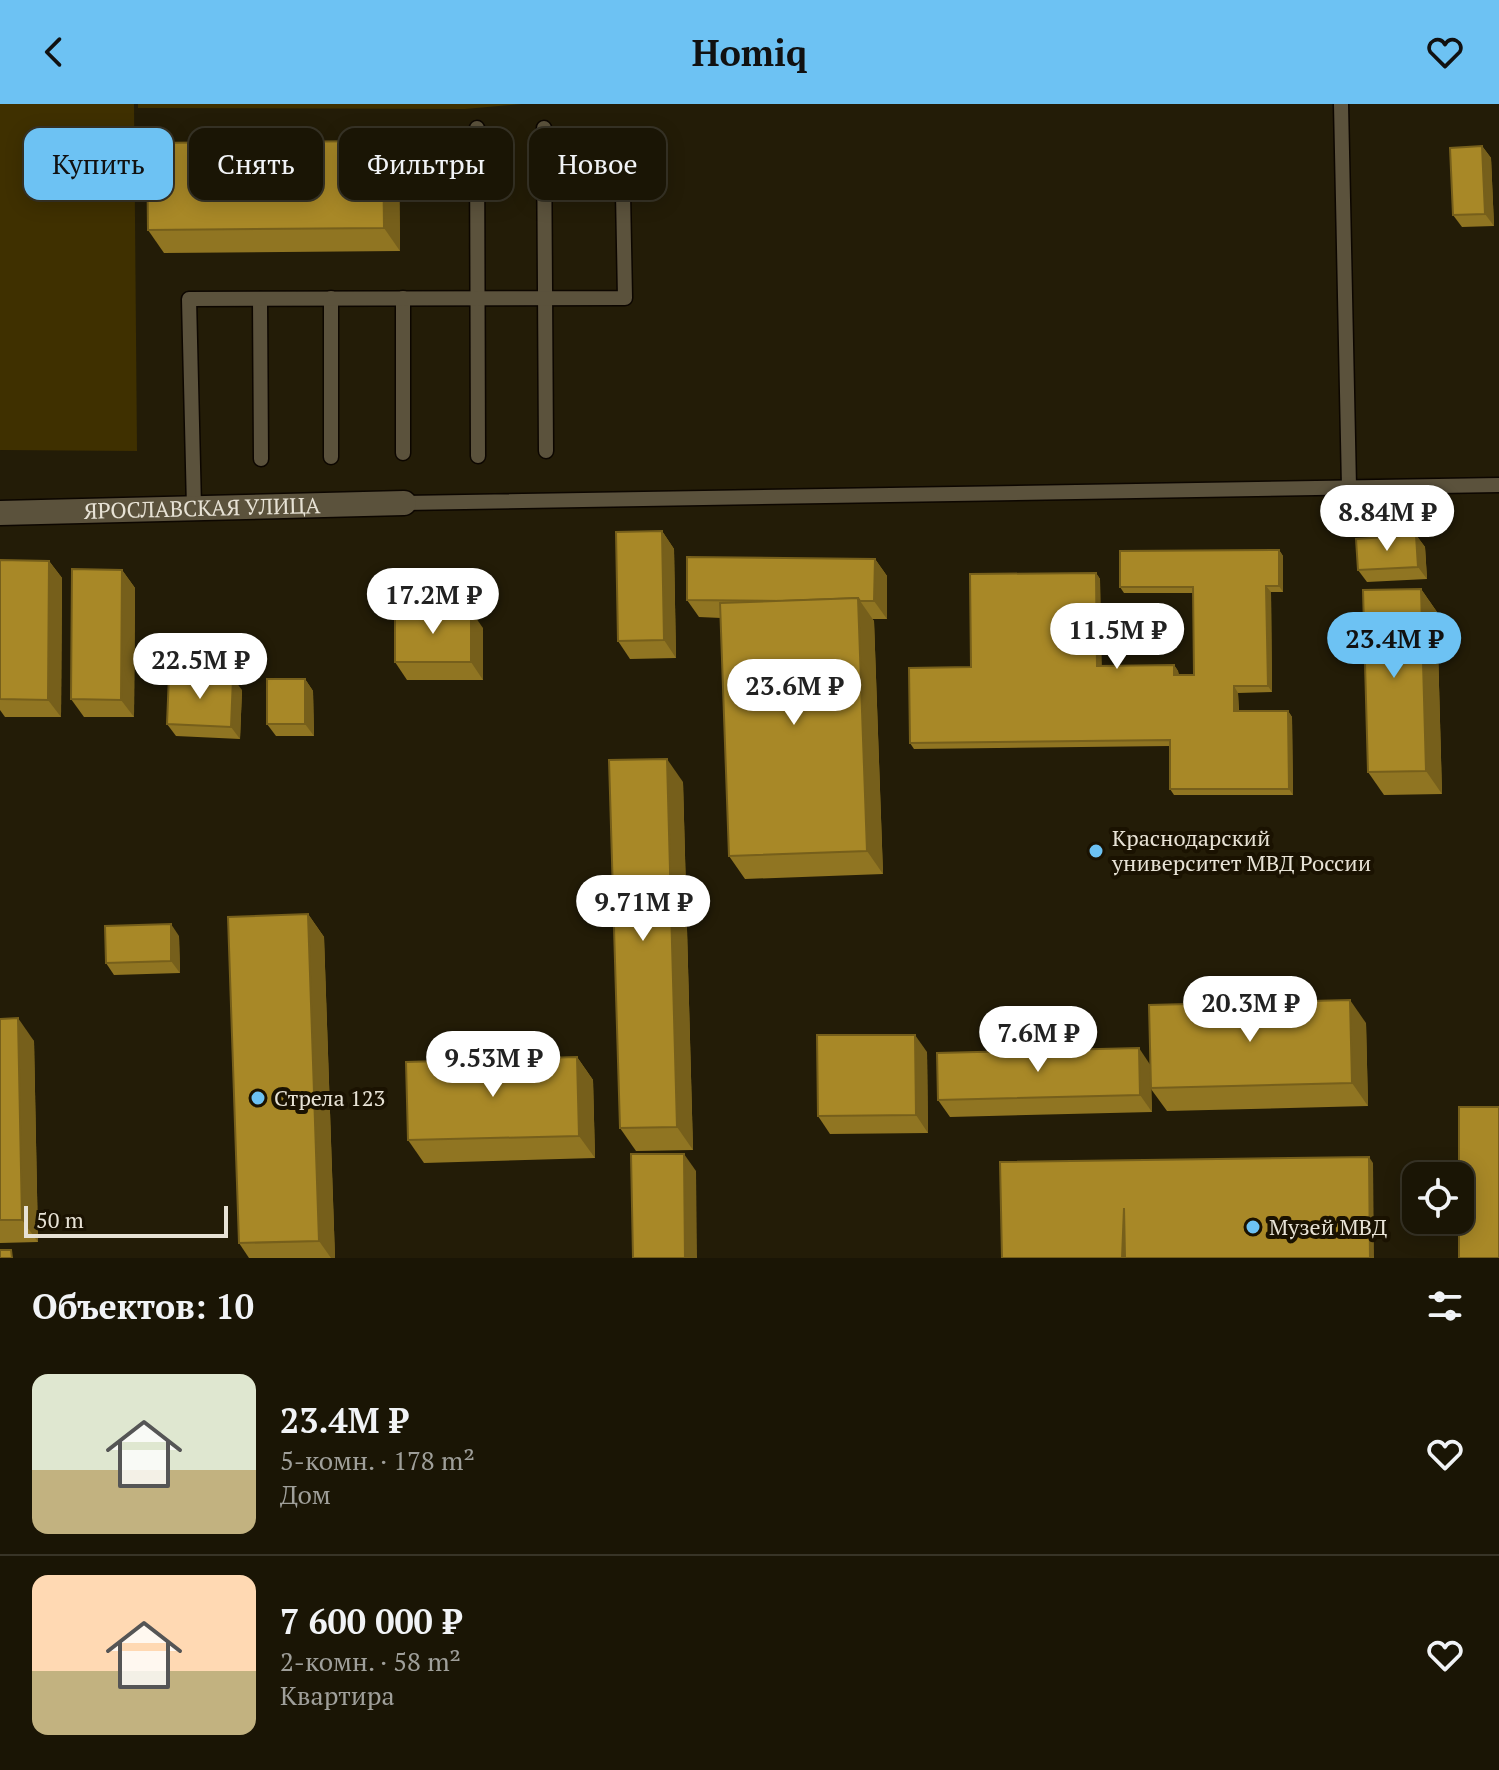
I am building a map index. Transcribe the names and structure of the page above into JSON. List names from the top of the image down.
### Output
{
  "streets": {
    "street": ["ЯРОСЛАВСКАЯ УЛИЦА"]
  },
  "places": ["Краснодарский университет МВД России", "Стрела 123", "Музей МВД"],
  "scale_bar": "50 m",
  "page": {
    "header": "Homiq",
    "chip": [
      "Купить",
      "Снять",
      "Фильтры",
      "Новое"
    ],
    "price": [
      "8.84M ₽",
      "17.2M ₽",
      "11.5M ₽",
      "23.4M ₽",
      "22.5M ₽",
      "23.6M ₽",
      "9.71M ₽",
      "20.3M ₽",
      "7.6M ₽",
      "9.53M ₽"
    ],
    "scale": "50 m",
    "heading": "Объектов: 10",
    "list": [
      {
        "name": "23.4M ₽",
        "note": "5-комн. · 178 m² · Дом"
      },
      {
        "name": "7 600 000 ₽",
        "note": "2-комн. · 58 m² · Квартира"
      }
    ]
  }
}
